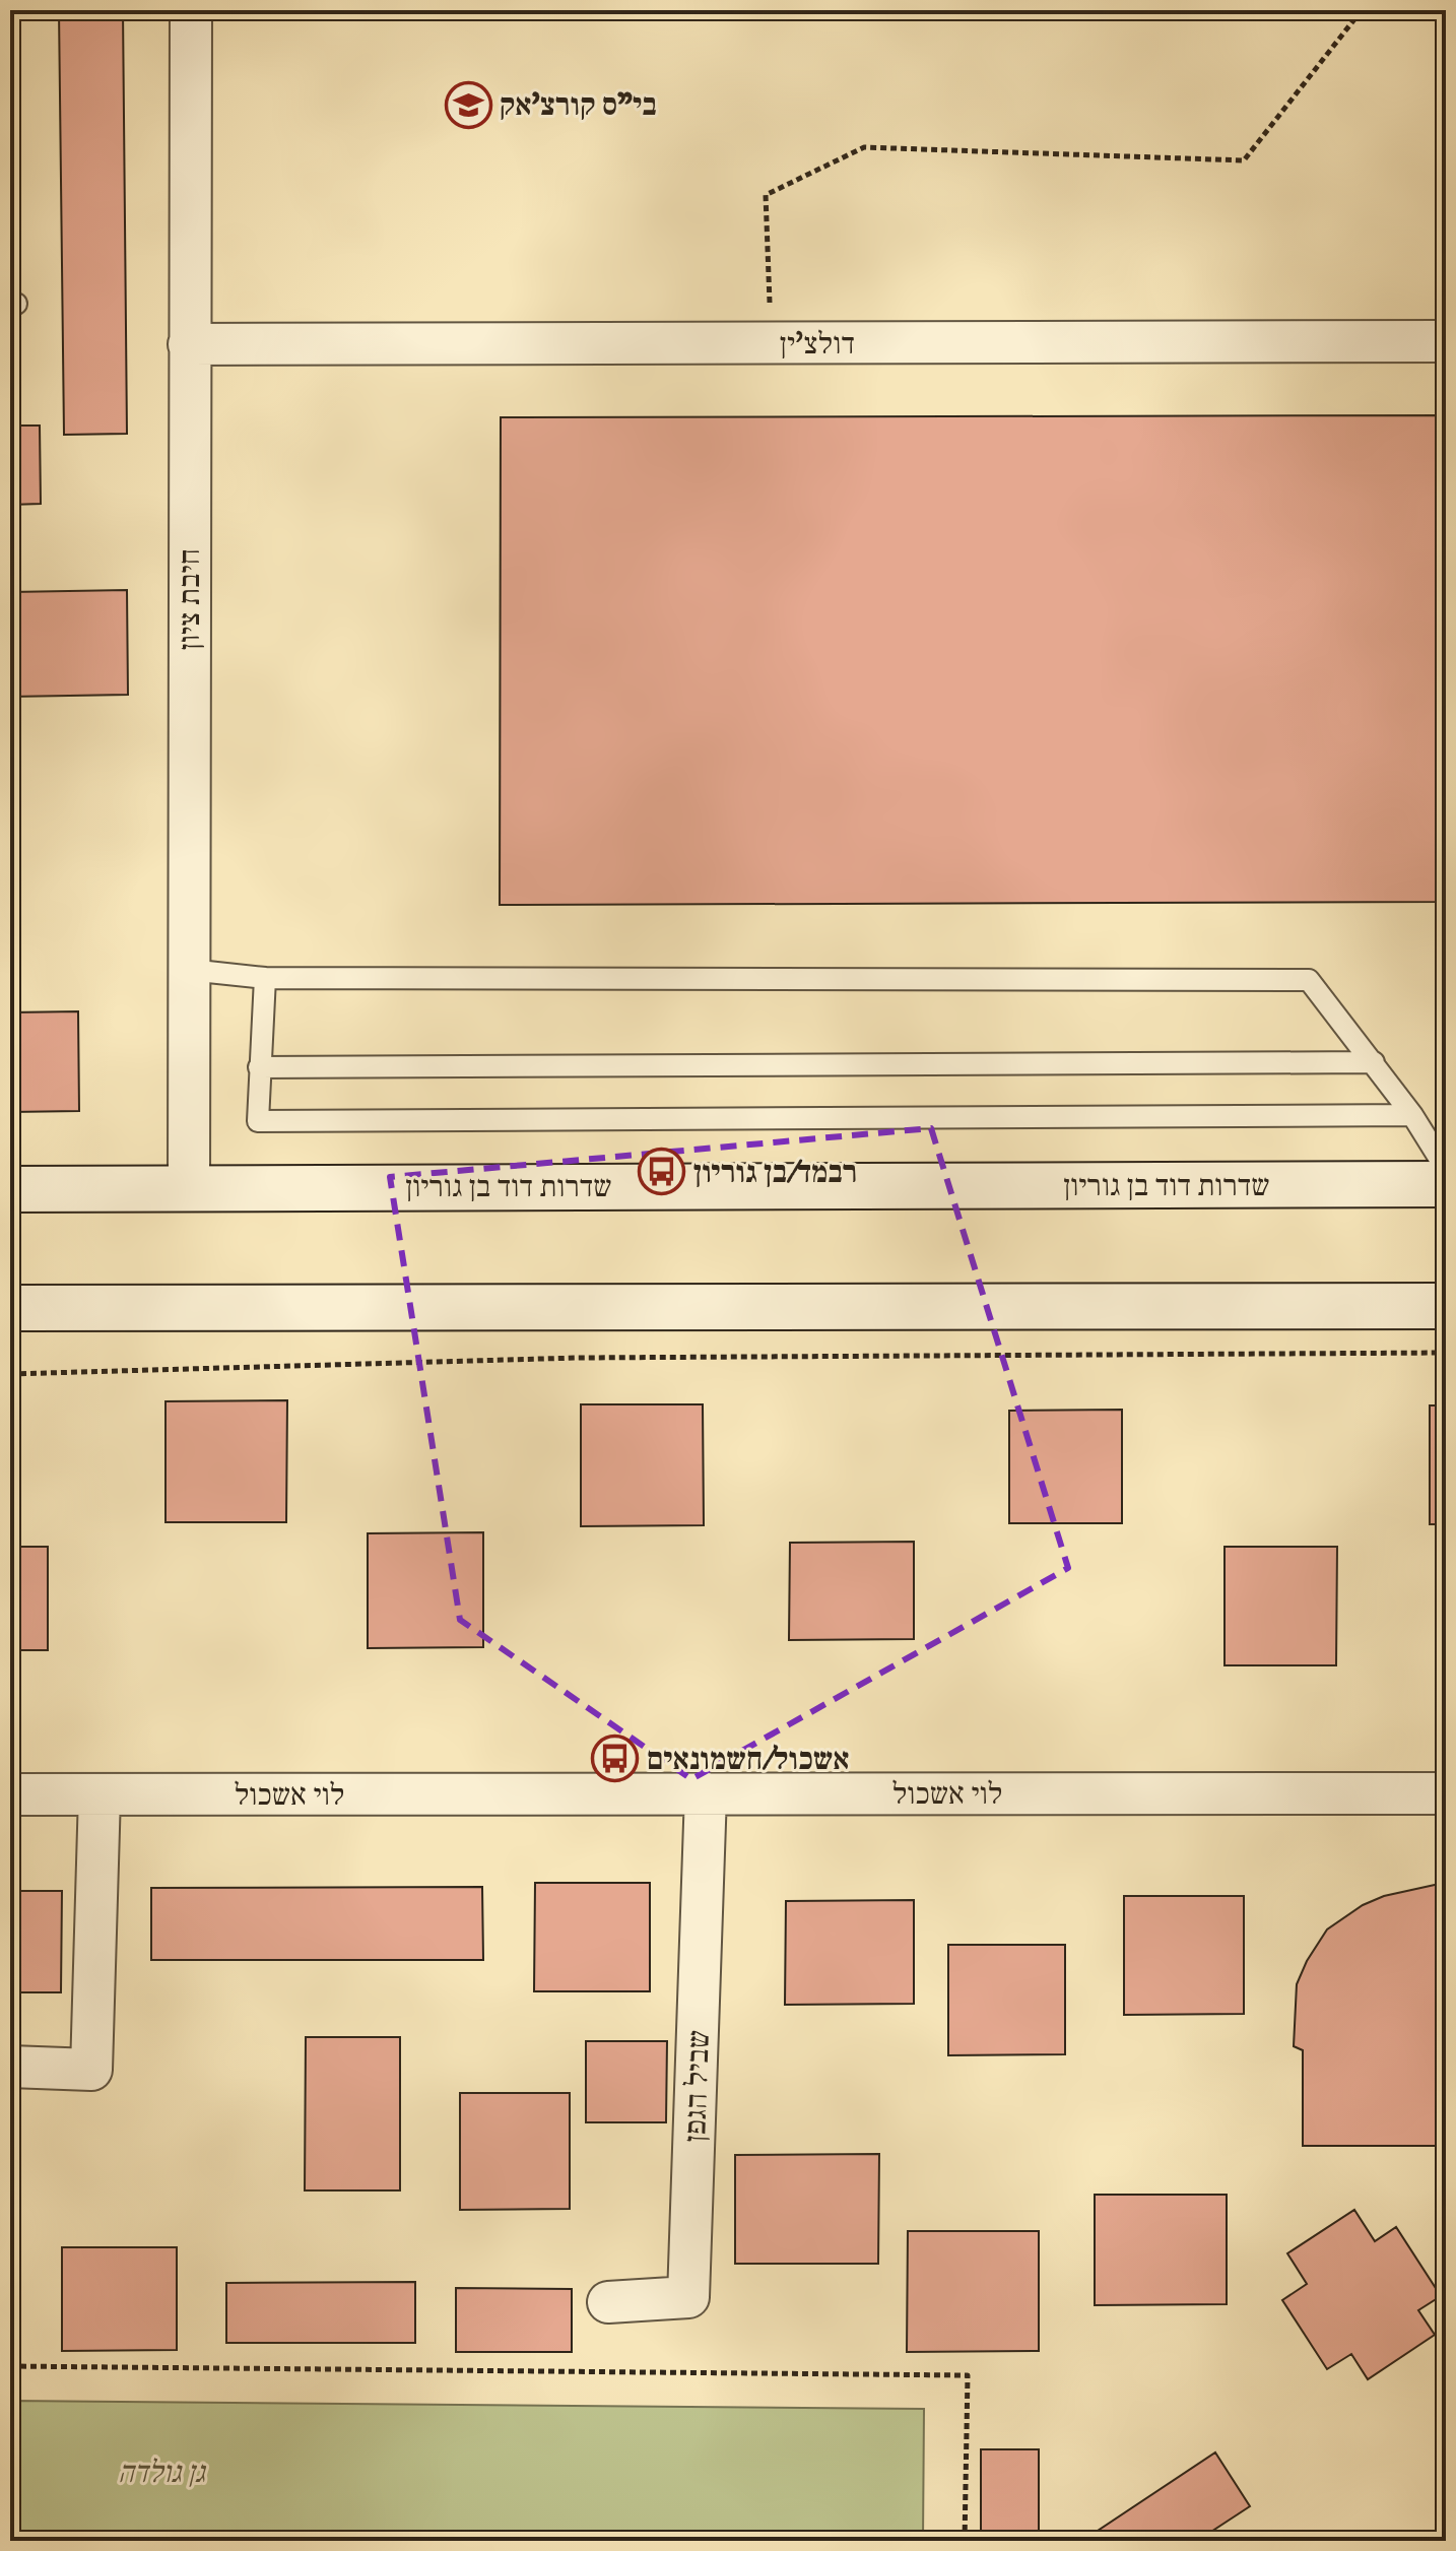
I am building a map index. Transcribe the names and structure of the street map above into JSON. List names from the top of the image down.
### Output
{
  "streets": {
    "main road": ["שדרות דוד בן גוריון"],
    "street": [
      "דולצ'ין",
      "חיבת ציון",
      "לוי אשכול",
      "שביל הגפן"
    ]
  },
  "crossings": [
    ["דולצ'ין", "חיבת ציון"],
    ["חיבת ציון", "שדרות דוד בן גוריון"],
    ["לוי אשכול", "שביל הגפן"]
  ],
  "parks": ["גן גולדה"],
  "places": {
    "school or university": ["בי\"ס קורצ'אק"],
    "bus stop": ["רבמד/בן גוריון", "אשכול/חשמונאים"]
  }
}
